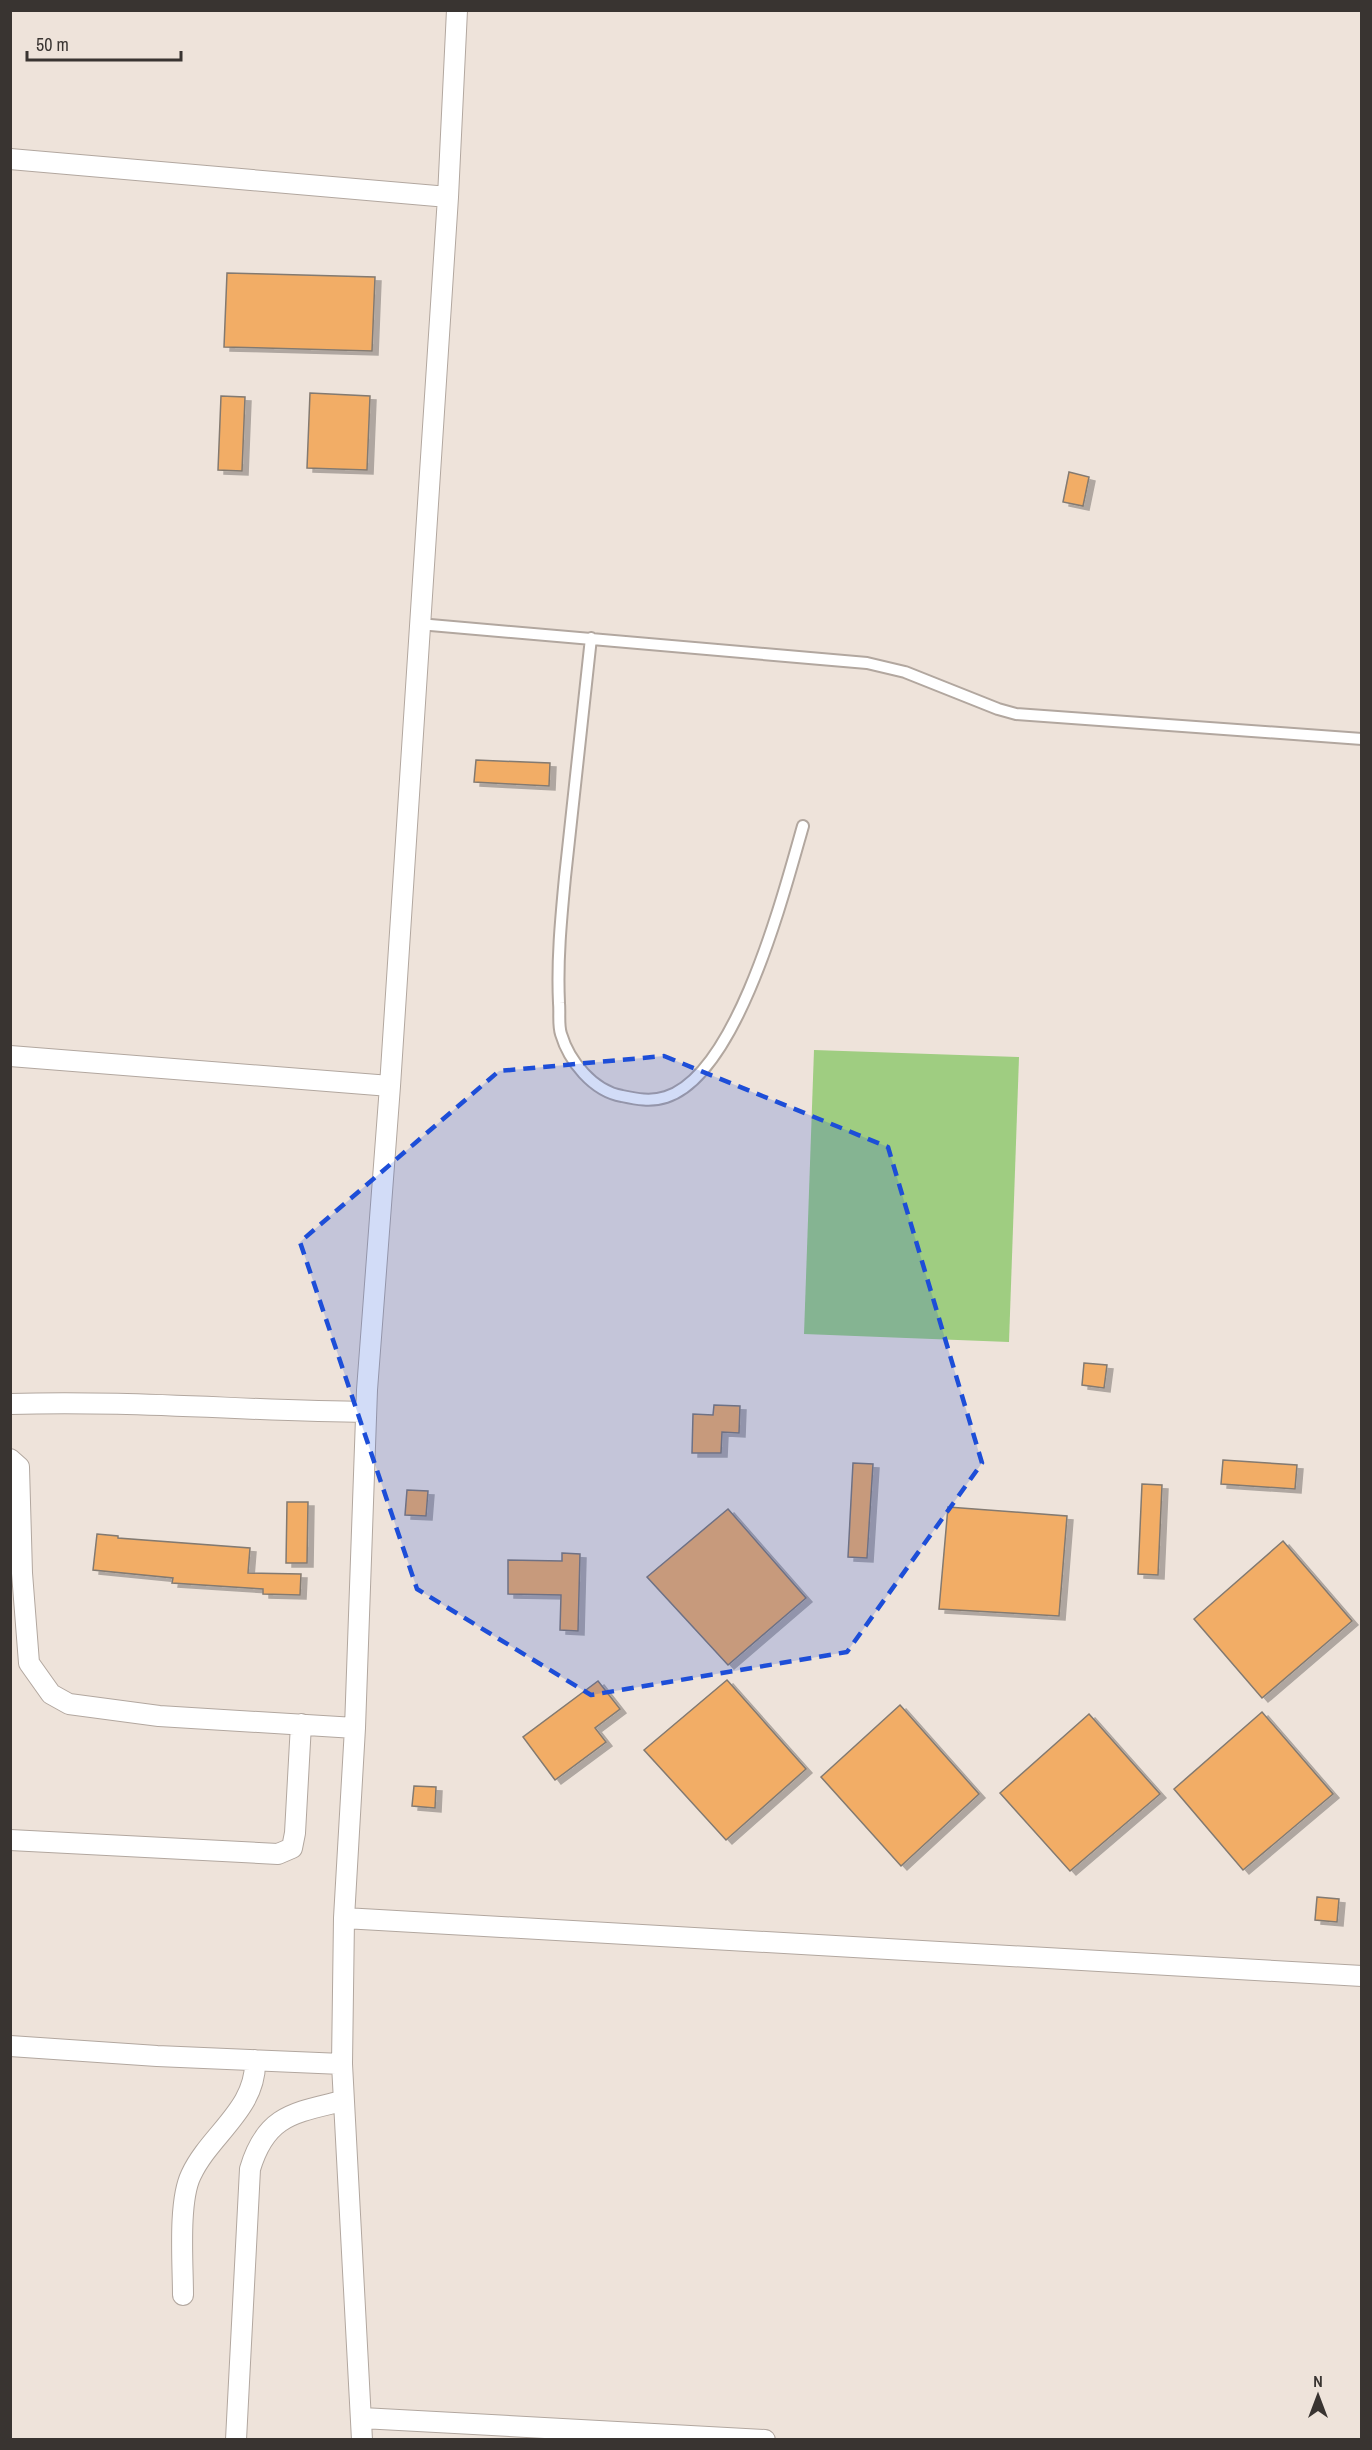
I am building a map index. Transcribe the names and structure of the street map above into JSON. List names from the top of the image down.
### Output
{
  "scale_bar": "50 m",
  "north": "top"
}
